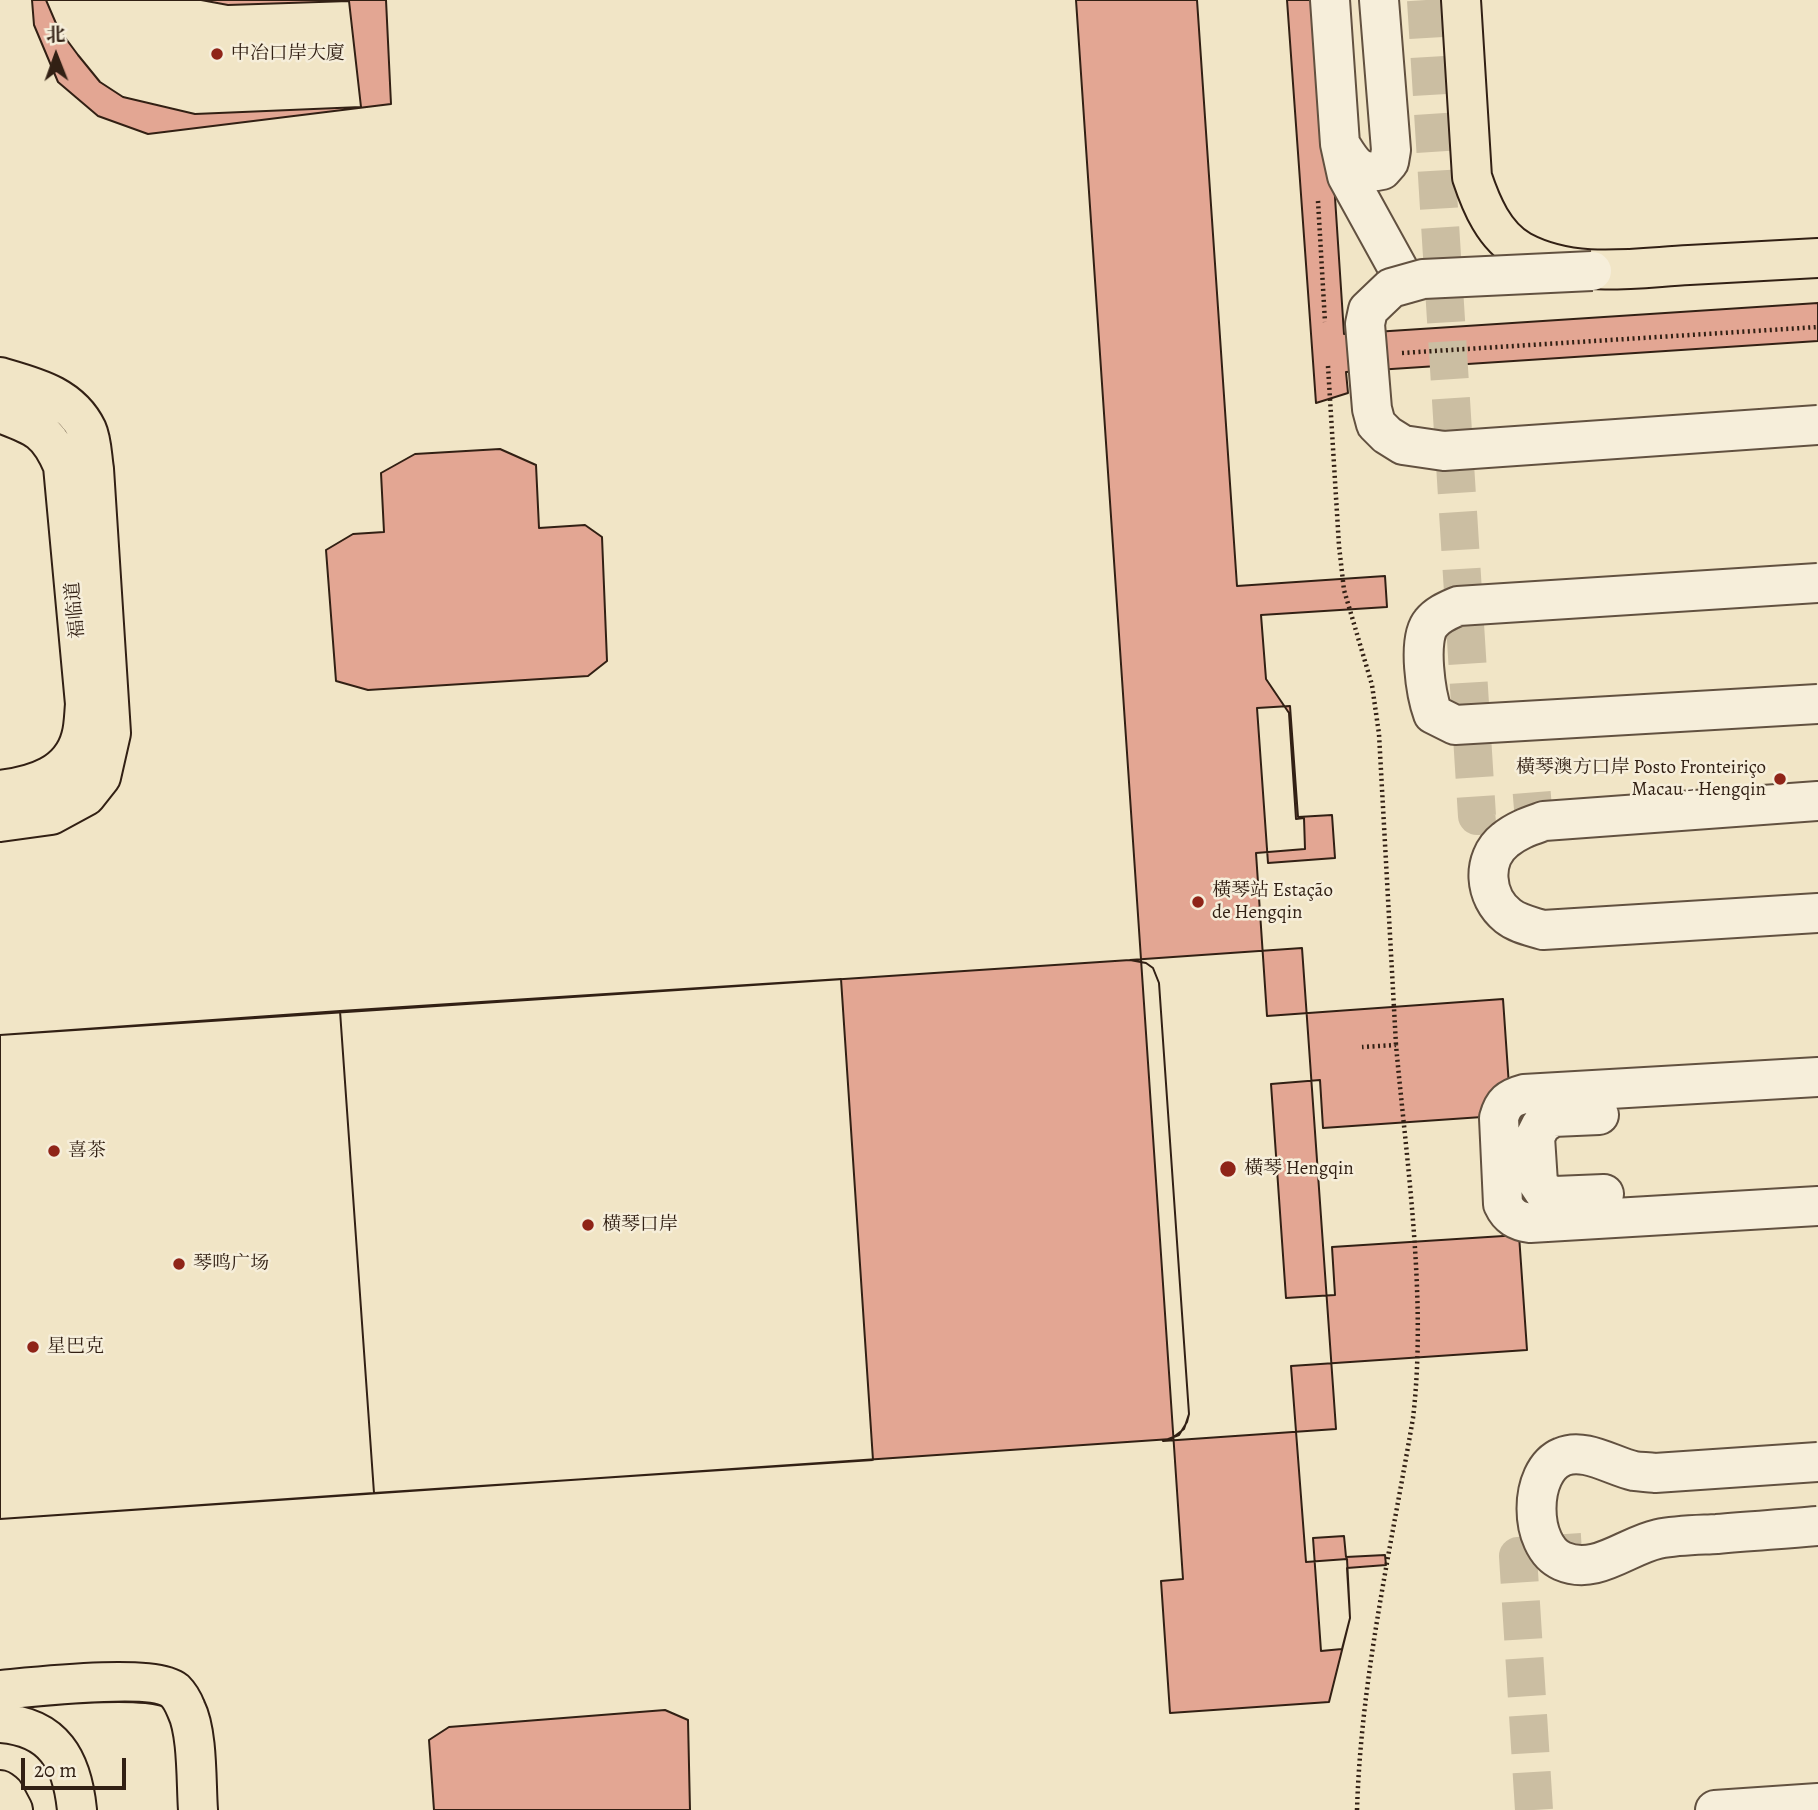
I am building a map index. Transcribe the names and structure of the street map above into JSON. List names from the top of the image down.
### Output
{
  "streets": {
    "main road": ["福临道"]
  },
  "places": [
    "中冶口岸大廈",
    "橫琴澳方口岸 Posto Fronteiriço Macau - Hengqin",
    "橫琴站 Estação de Hengqin",
    "喜茶",
    "橫琴 Hengqin",
    "横琴口岸",
    "琴鸣广场",
    "星巴克"
  ],
  "scale_bar": "20 m",
  "north": "top"
}
